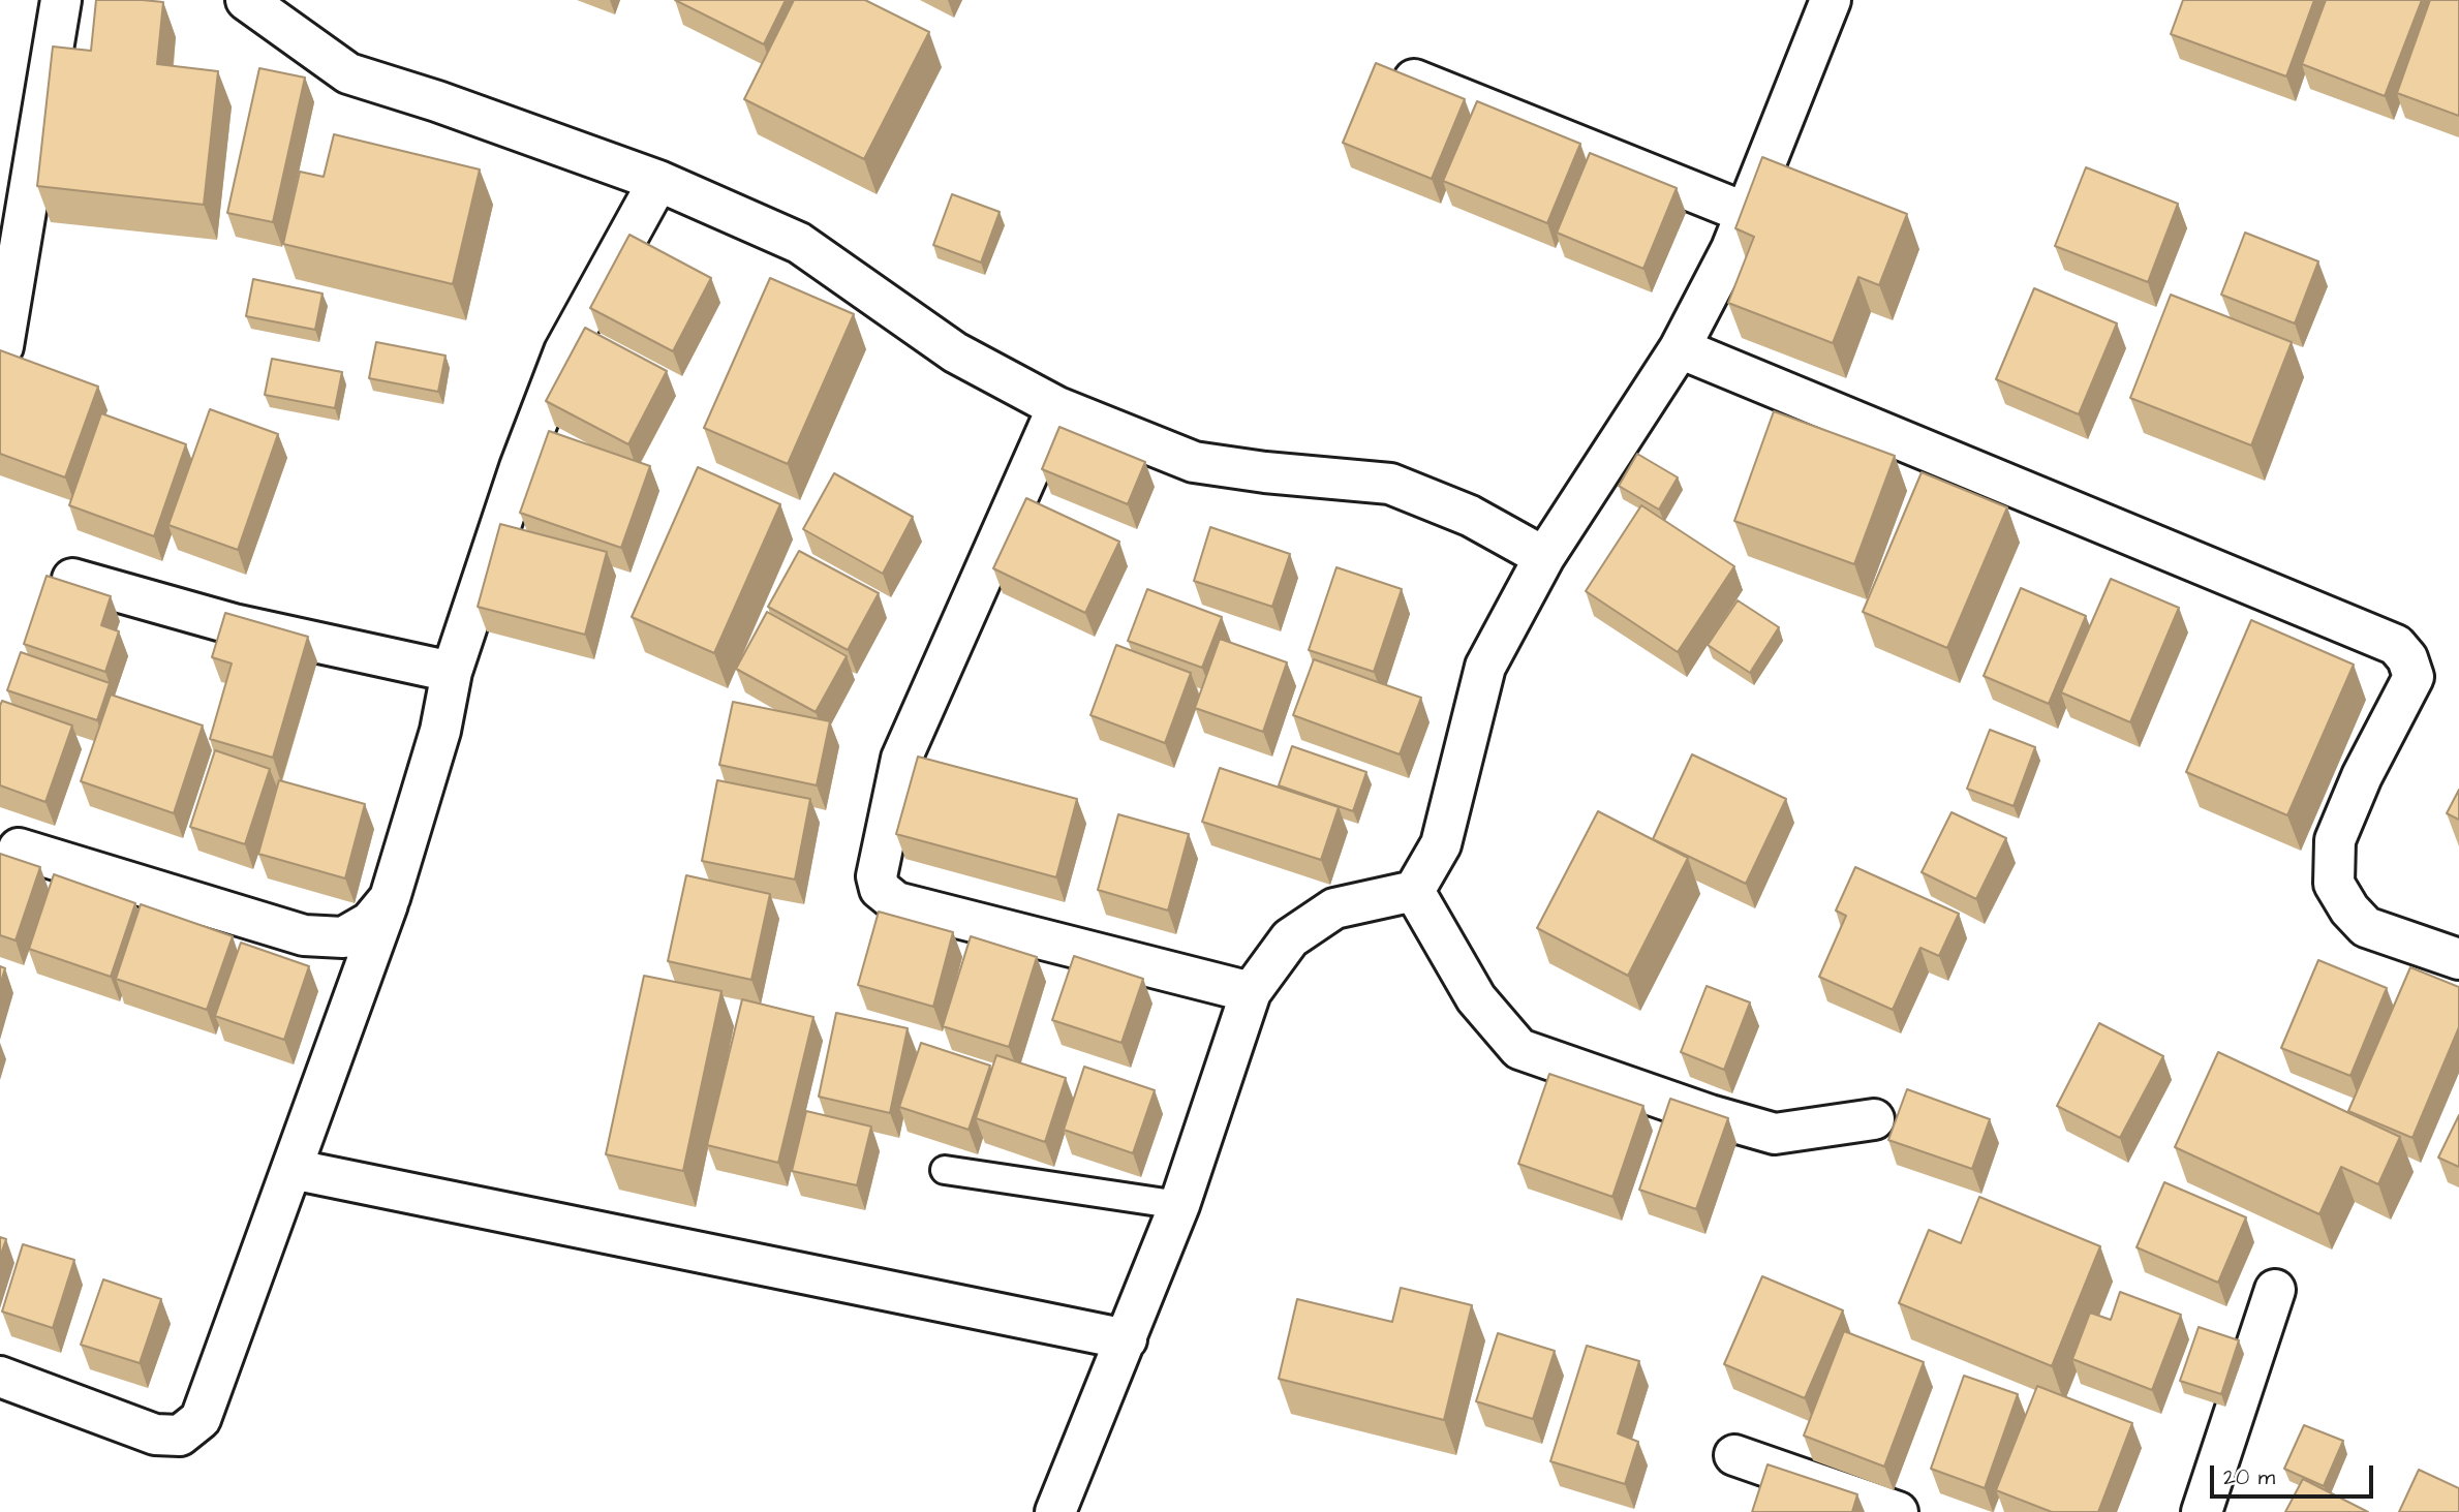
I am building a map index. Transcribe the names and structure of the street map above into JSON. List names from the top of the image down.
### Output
{
  "scale_bar": "20 m"
}
